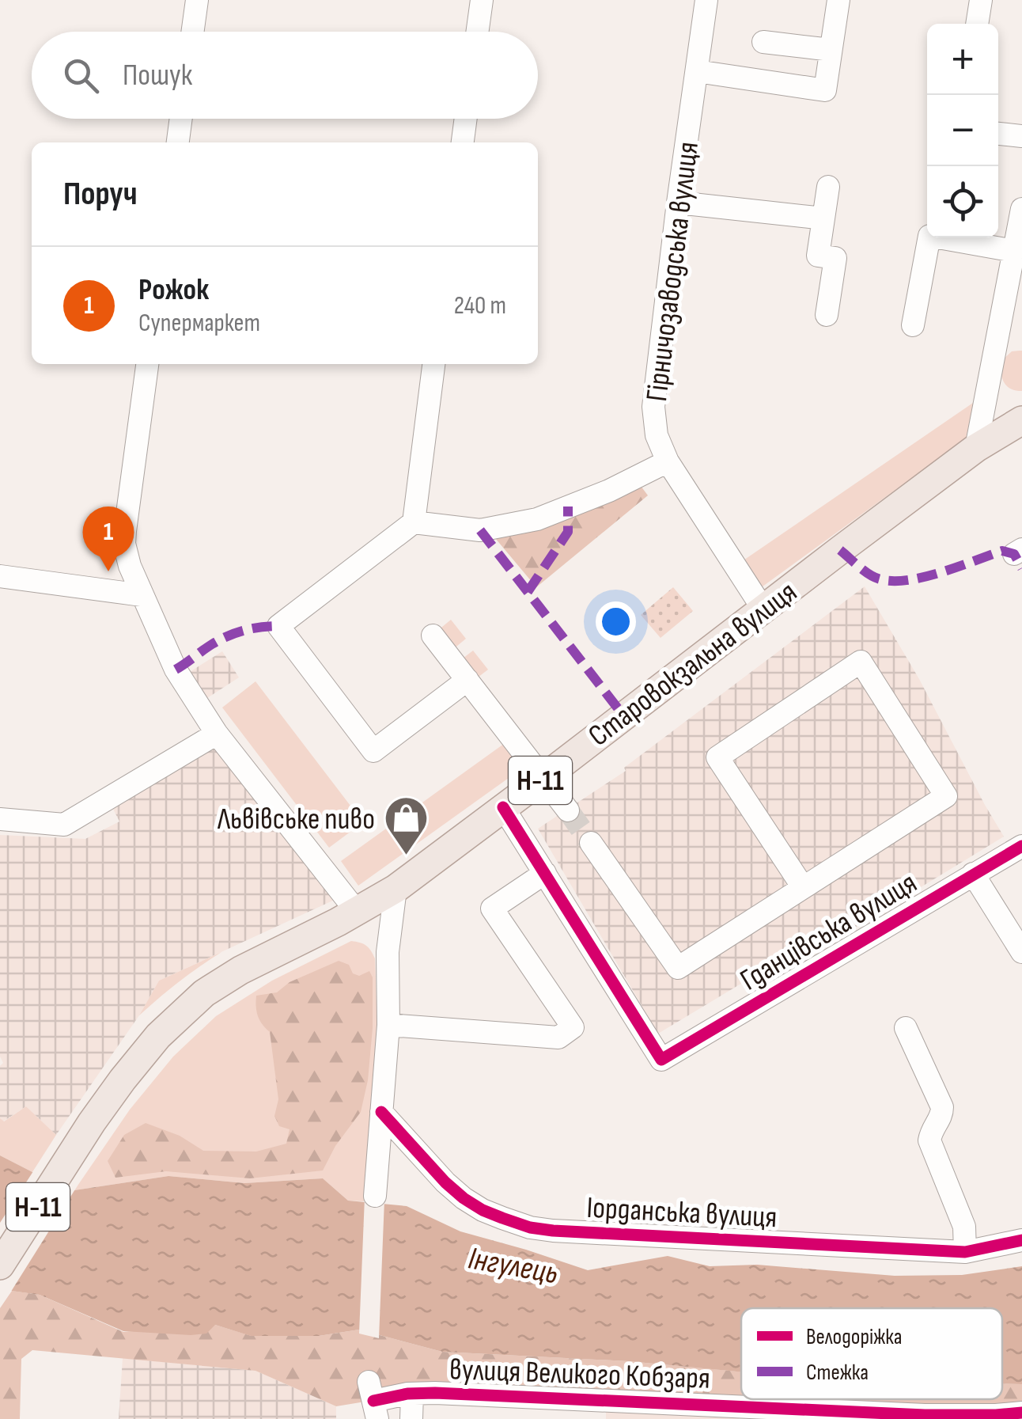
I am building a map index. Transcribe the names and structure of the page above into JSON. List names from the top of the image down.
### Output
{
  "streets": {
    "main road": ["Старовокзальна вулиця", "Н-11"],
    "street": [
      "Гірничозаводська вулиця",
      "Гданцівська вулиця",
      "Іорданська вулиця",
      "вулиця Великого Кобзаря"
    ]
  },
  "crossings": [
    ["Гірничозаводська вулиця", "Старовокзальна вулиця"]
  ],
  "water": ["Інгулець"],
  "places": {
    "shop": ["Львівське пиво"]
  },
  "legend": ["Велодоріжка", "Стежка"],
  "page": {
    "map_buttons": ["+", "−"],
    "search": "Пошук",
    "heading": "Поруч",
    "list": [
      {
        "mark": "1",
        "name": "Рожок",
        "note": "Супермаркет",
        "value": "240 m"
      }
    ],
    "pins": "1"
  }
}
